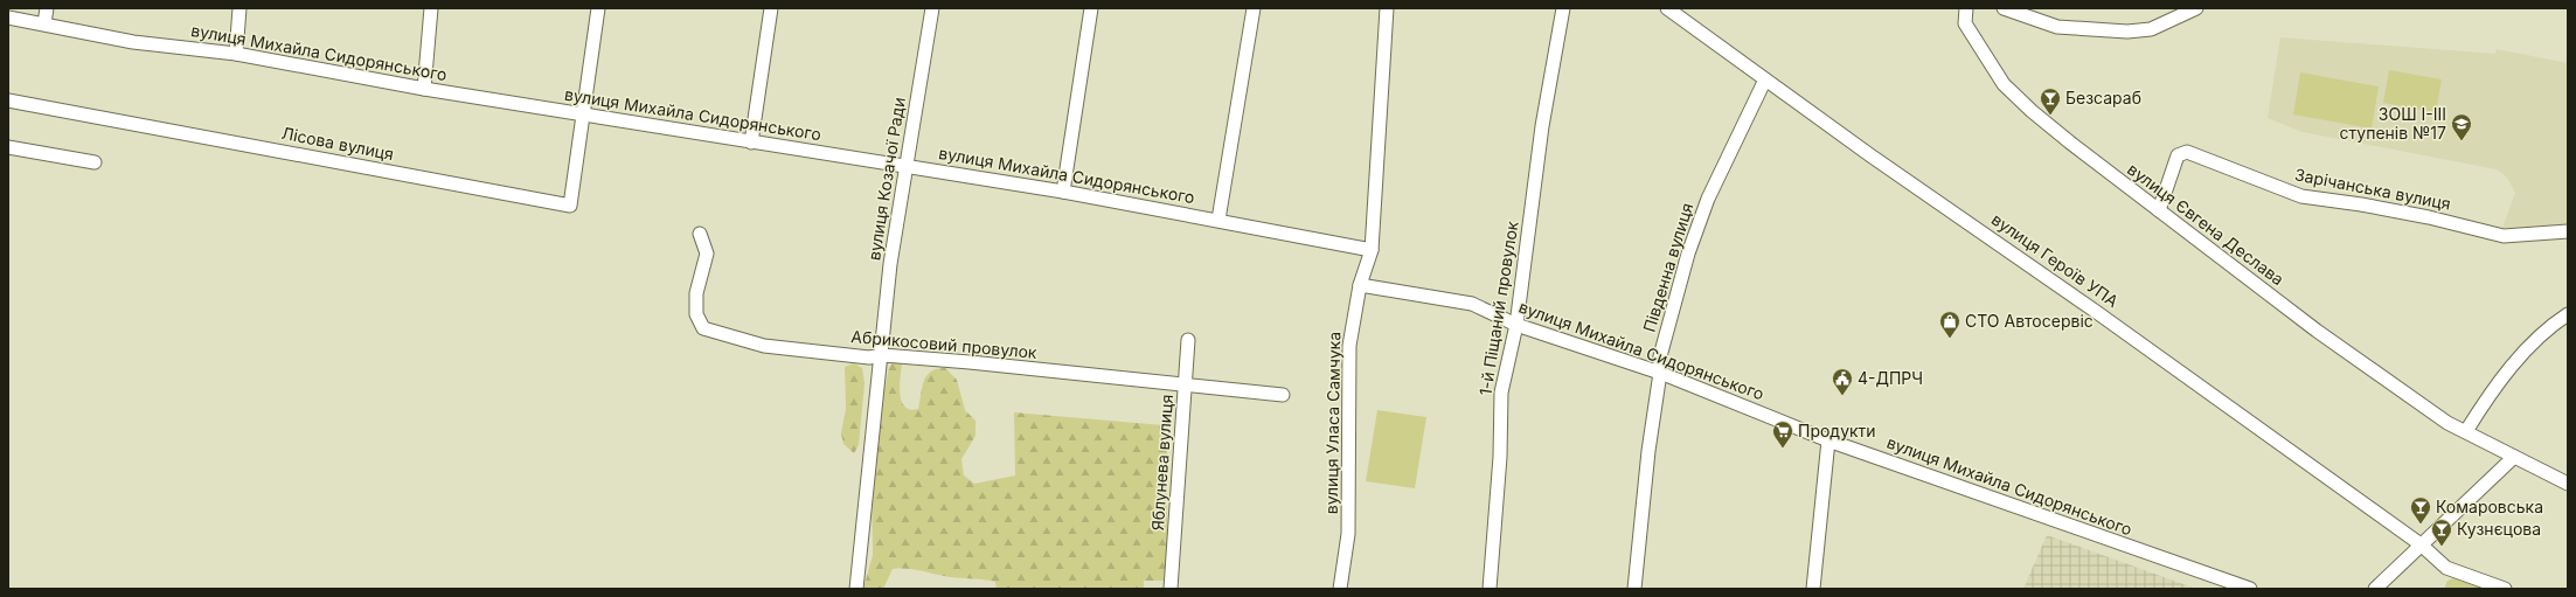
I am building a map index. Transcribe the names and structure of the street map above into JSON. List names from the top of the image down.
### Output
{
  "streets": {
    "street": [
      "вулиця Михайла Сидорянського",
      "Лісова вулиця",
      "вулиця Козачої Ради",
      "Зарічанська вулиця",
      "вулиця Євгена Деслава",
      "вулиця Героїв УПА",
      "Південна вулиця",
      "1-й Піщаний провулок",
      "Абрикосовий провулок",
      "вулиця Уласа Самчука",
      "Яблунева вулиця"
    ]
  },
  "crossings": [
    ["вулиця Михайла Сидорянського", "Лісова вулиця"],
    ["вулиця Михайла Сидорянського", "вулиця Козачої Ради"],
    ["вулиця Михайла Сидорянського", "Південна вулиця"],
    ["вулиця Михайла Сидорянського", "1-й Піщаний провулок"],
    ["вулиця Михайла Сидорянського", "вулиця Уласа Самчука"],
    ["вулиця Козачої Ради", "Абрикосовий провулок"],
    ["Зарічанська вулиця", "вулиця Євгена Деслава"],
    ["вулиця Героїв УПА", "Південна вулиця"],
    ["Абрикосовий провулок", "Яблунева вулиця"]
  ],
  "places": {
    "bar": ["Безсараб", "Комаровська", "Кузнєцова"],
    "school or university": ["ЗОШ І-ІІІ ступенів №17"],
    "shop": ["СТО Автосервіс"],
    "public building": ["4-ДПРЧ"],
    "supermarket": ["Продукти"]
  }
}
